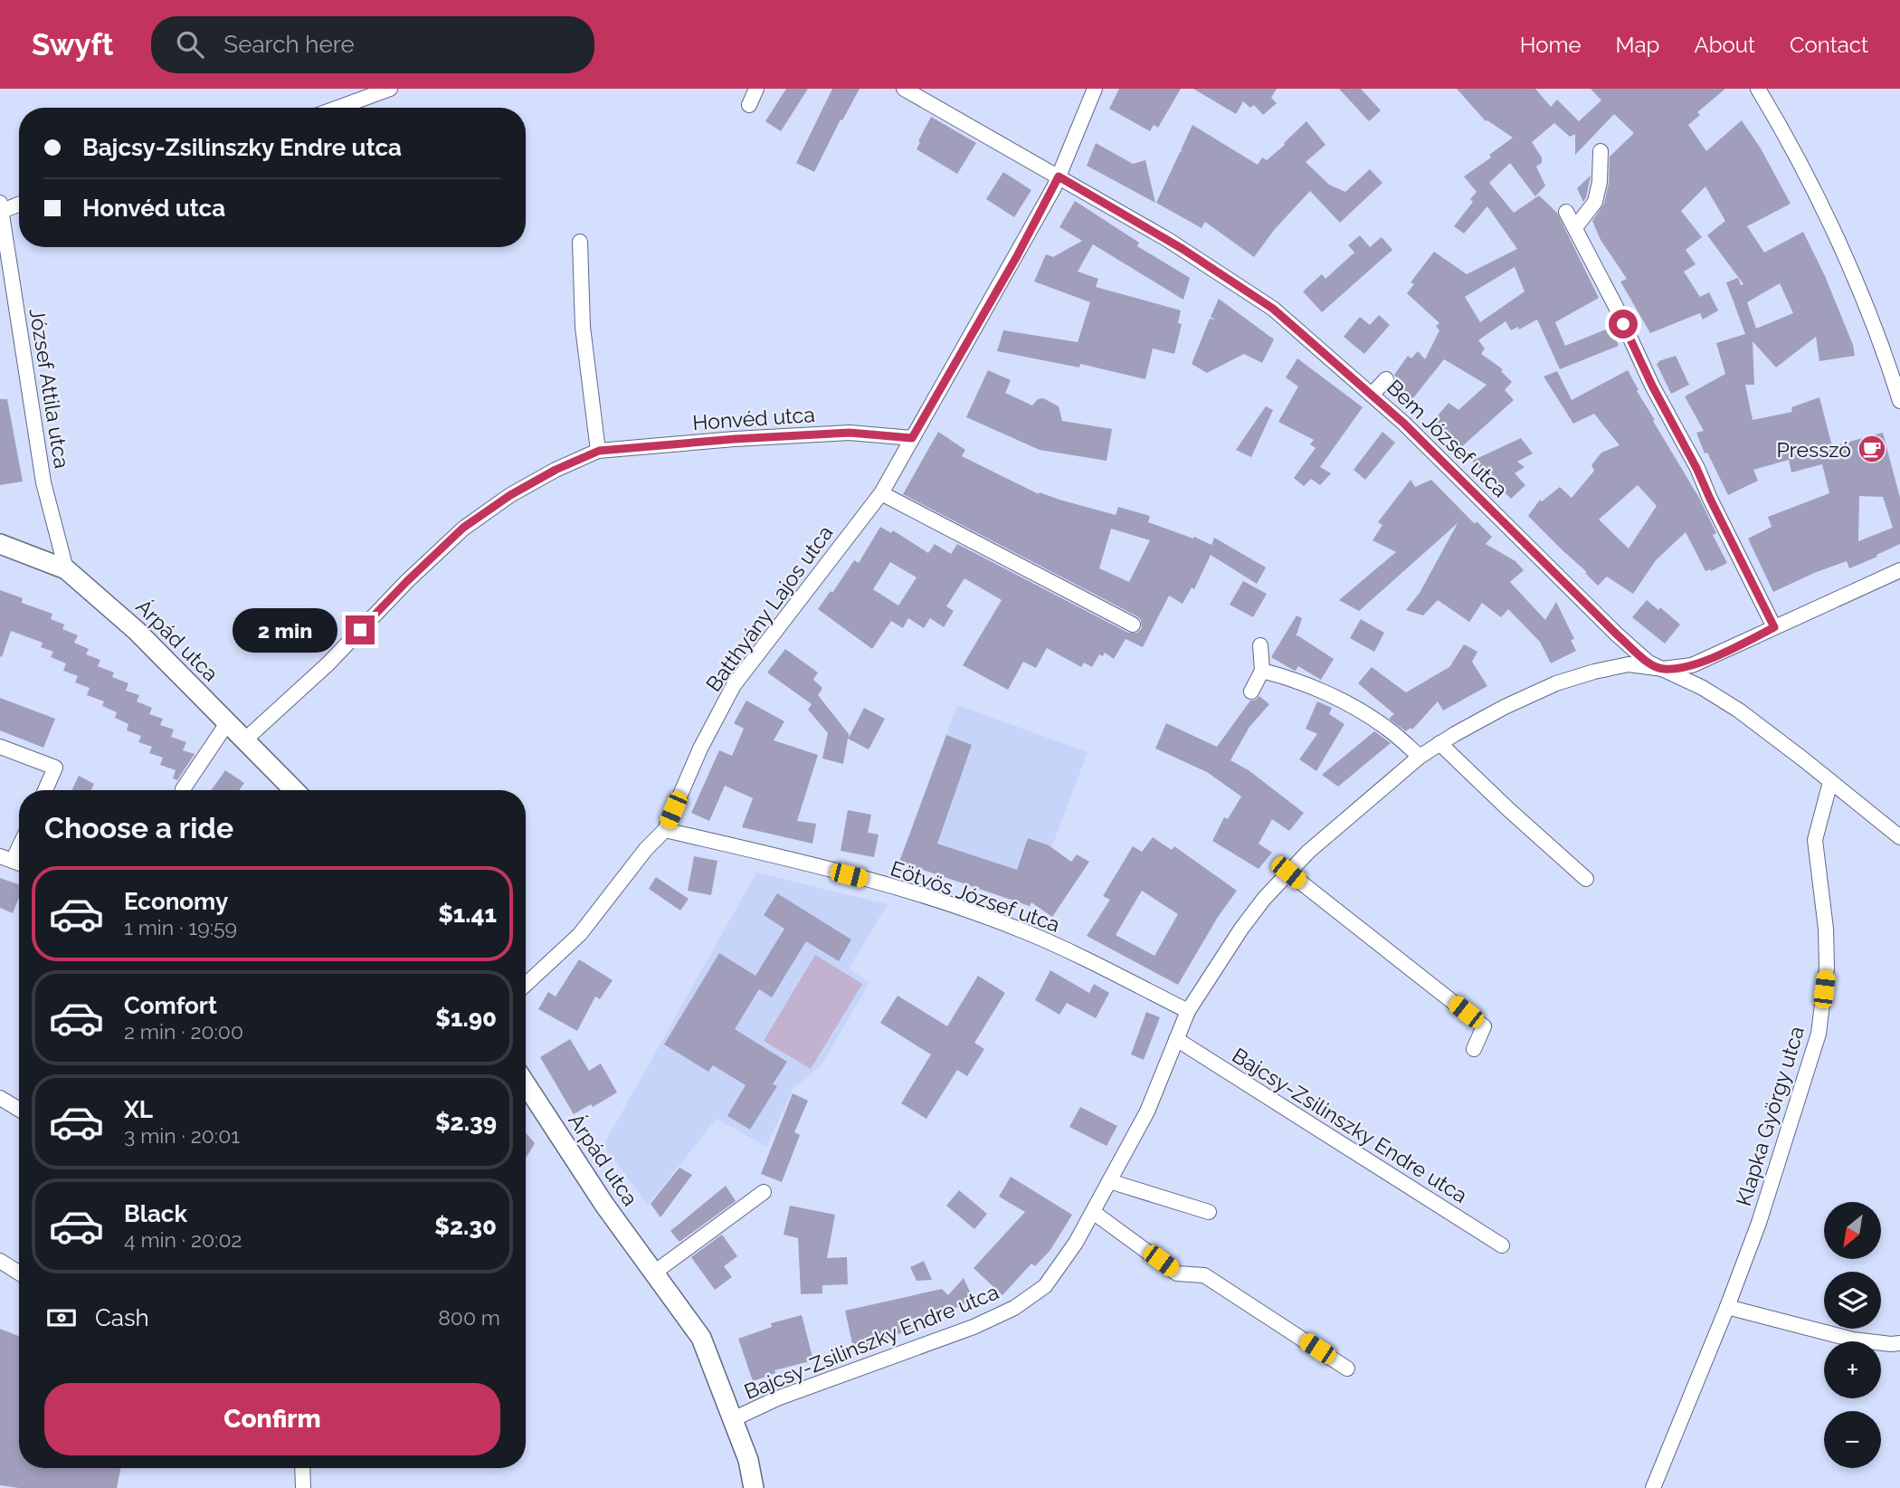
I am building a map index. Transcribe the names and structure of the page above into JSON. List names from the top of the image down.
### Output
{
  "streets": {
    "street": [
      "József Attila utca",
      "Honvéd utca",
      "Bem József utca",
      "Batthyány Lajos utca",
      "Árpád utca",
      "Eötvös József utca",
      "Klapka György utca",
      "Bajcsy-Zsilinszky Endre utca"
    ]
  },
  "crossings": [
    ["József Attila utca", "Árpád utca"],
    ["Honvéd utca", "Batthyány Lajos utca"],
    ["Honvéd utca", "Árpád utca"],
    ["Bem József utca", "Batthyány Lajos utca"],
    ["Bem József utca", "Klapka György utca"],
    ["Bem József utca", "Bajcsy-Zsilinszky Endre utca"],
    ["Batthyány Lajos utca", "Eötvös József utca"],
    ["Árpád utca", "Bajcsy-Zsilinszky Endre utca"],
    ["Eötvös József utca", "Bajcsy-Zsilinszky Endre utca"]
  ],
  "places": {
    "cafe": ["Presszó"]
  },
  "north": "bottom left",
  "page": {
    "header": "Swyft",
    "search": "Search here",
    "nav": [
      "Home",
      "Map",
      "About",
      "Contact"
    ],
    "banner": ["Bajcsy-Zsilinszky Endre utca", "Honvéd utca"],
    "bubble": "2 min",
    "heading": "Choose a ride",
    "list": [
      {
        "name": "Economy",
        "note": "1 min · 19:59",
        "value": "$1.41"
      },
      {
        "name": "Comfort",
        "note": "2 min · 20:00",
        "value": "$1.90"
      },
      {
        "name": "XL",
        "note": "3 min · 20:01",
        "value": "$2.39"
      },
      {
        "name": "Black",
        "note": "4 min · 20:02",
        "value": "$2.30"
      }
    ],
    "map_buttons": ["+", "−"],
    "pay": ["Cash", "800 m"],
    "buttons": "Confirm"
  }
}
